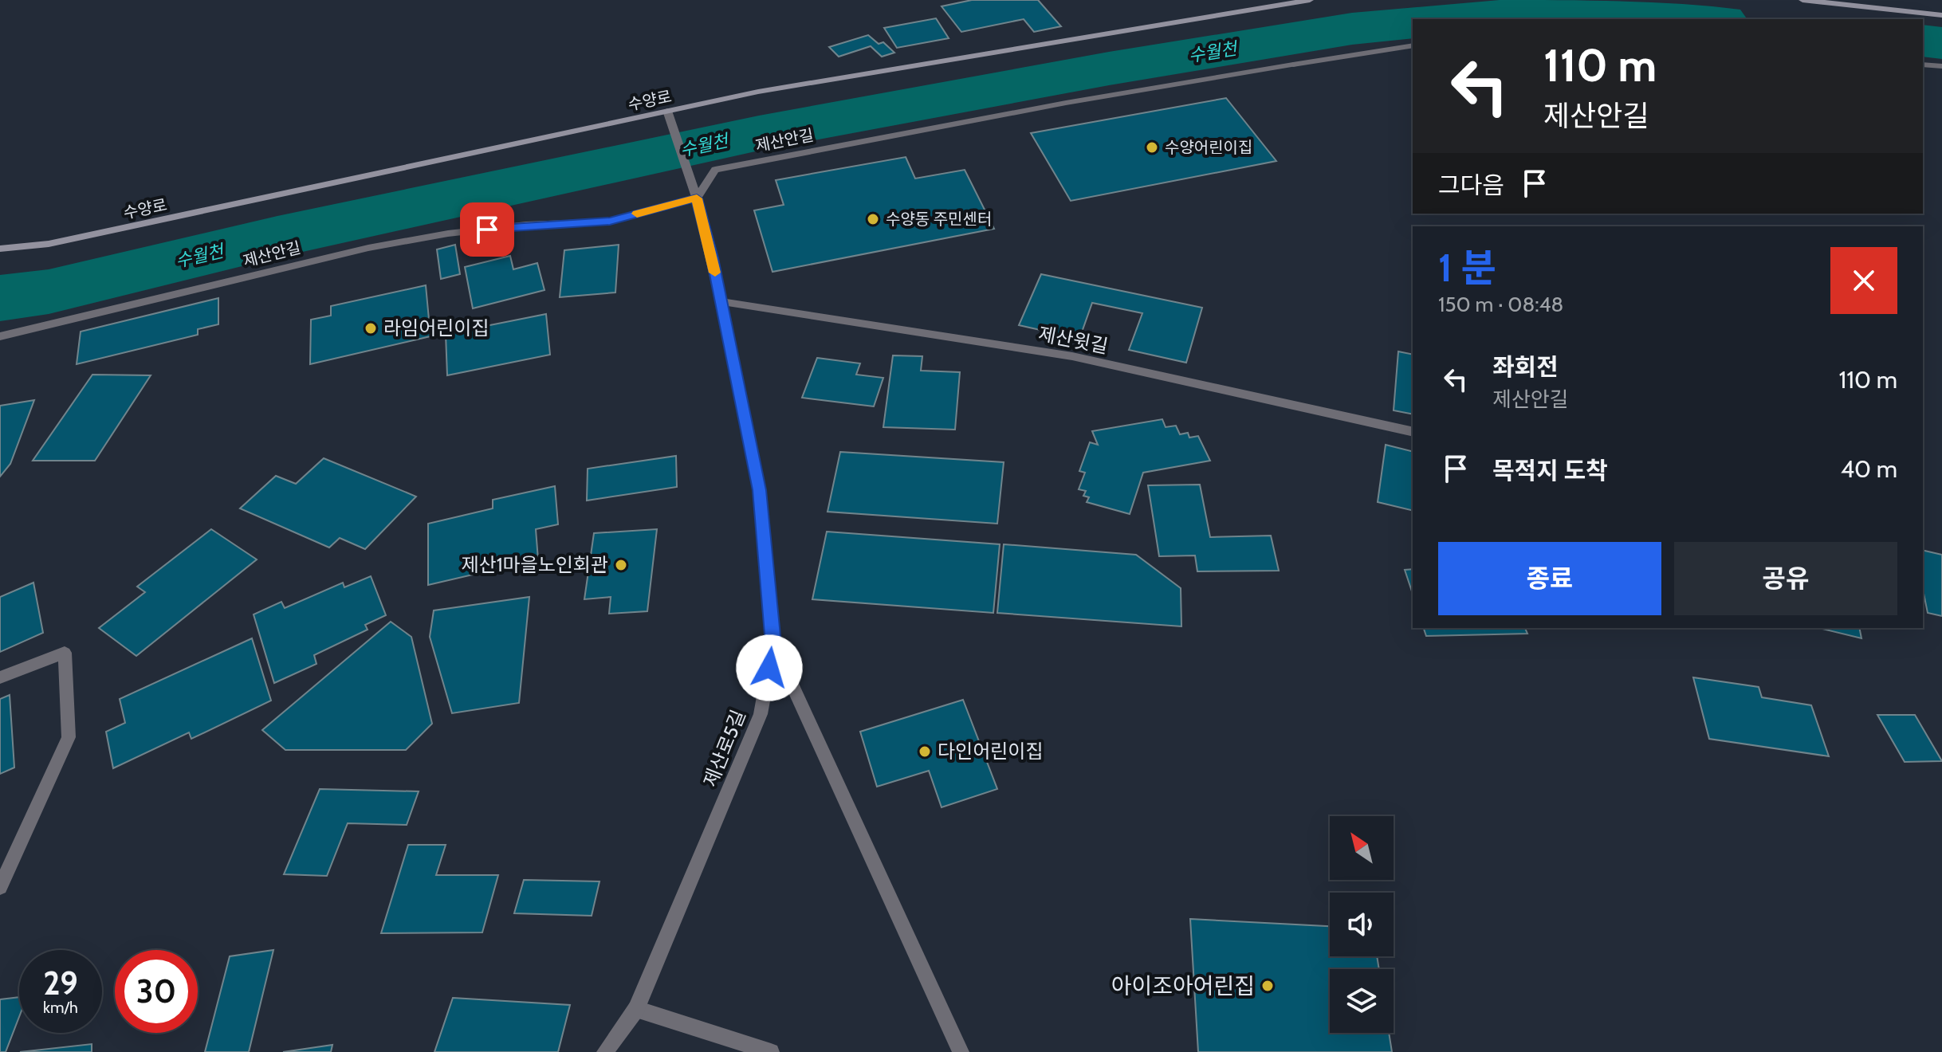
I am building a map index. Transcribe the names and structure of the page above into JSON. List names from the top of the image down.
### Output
{
  "streets": {
    "street": [
      "수양로",
      "제산안길",
      "제산윗길",
      "제산로5길"
    ]
  },
  "crossings": [
    ["수양로", "제산로5길"],
    ["제산안길", "제산로5길"],
    ["제산윗길", "제산로5길"]
  ],
  "water": ["수월천"],
  "places": [
    "수양어린이집",
    "수양동 주민센터",
    "라임어린이집",
    "제산1마을노인회관",
    "다인어린이집",
    "아이조아어린집"
  ],
  "north": "top left",
  "page": {
    "turn": ["110 m", "제산안길"],
    "then": "그다음",
    "heading": ["1 분", "150 m · 08:48"],
    "list": [
      {
        "name": "좌회전",
        "note": "제산안길",
        "value": "110 m"
      },
      {
        "name": "목적지 도착",
        "value": "40 m"
      }
    ],
    "buttons": ["종료", "공유"],
    "speed": "29 km/h",
    "limit": "30"
  }
}
